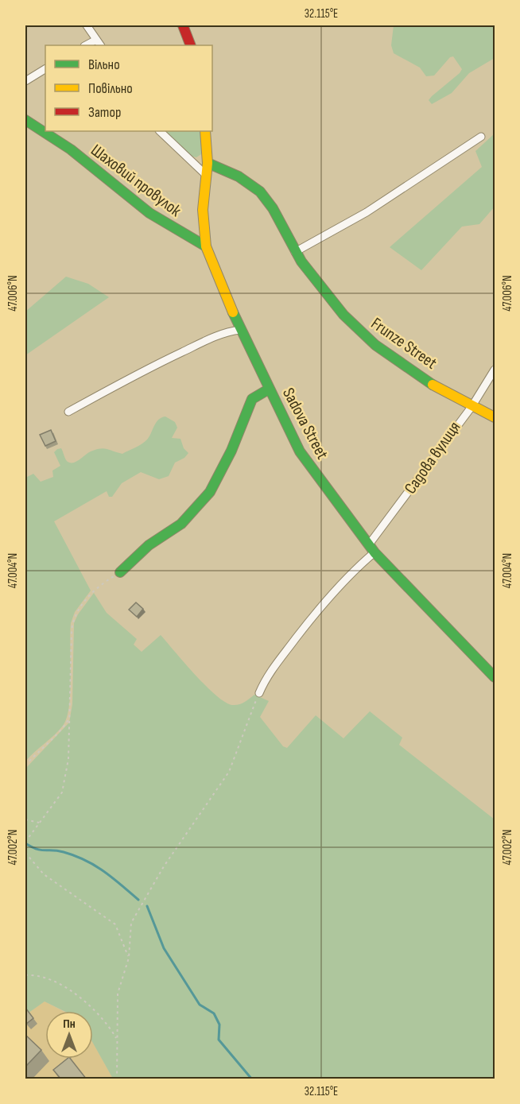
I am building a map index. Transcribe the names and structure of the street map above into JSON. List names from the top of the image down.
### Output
{
  "streets": {
    "street": [
      "Шаховий провулок",
      "Frunze Street",
      "Sadova Street",
      "Садова вулиця"
    ]
  },
  "crossings": [
    ["Шаховий провулок", "Sadova Street"],
    ["Frunze Street", "Sadova Street"],
    ["Frunze Street", "Садова вулиця"],
    ["Sadova Street", "Садова вулиця"]
  ],
  "legend": ["Вільно", "Повільно", "Затор"],
  "north": "top",
  "coordinates": [
    "32.115°E",
    "47.006°N",
    "47.004°N",
    "47.002°N"
  ]
}
